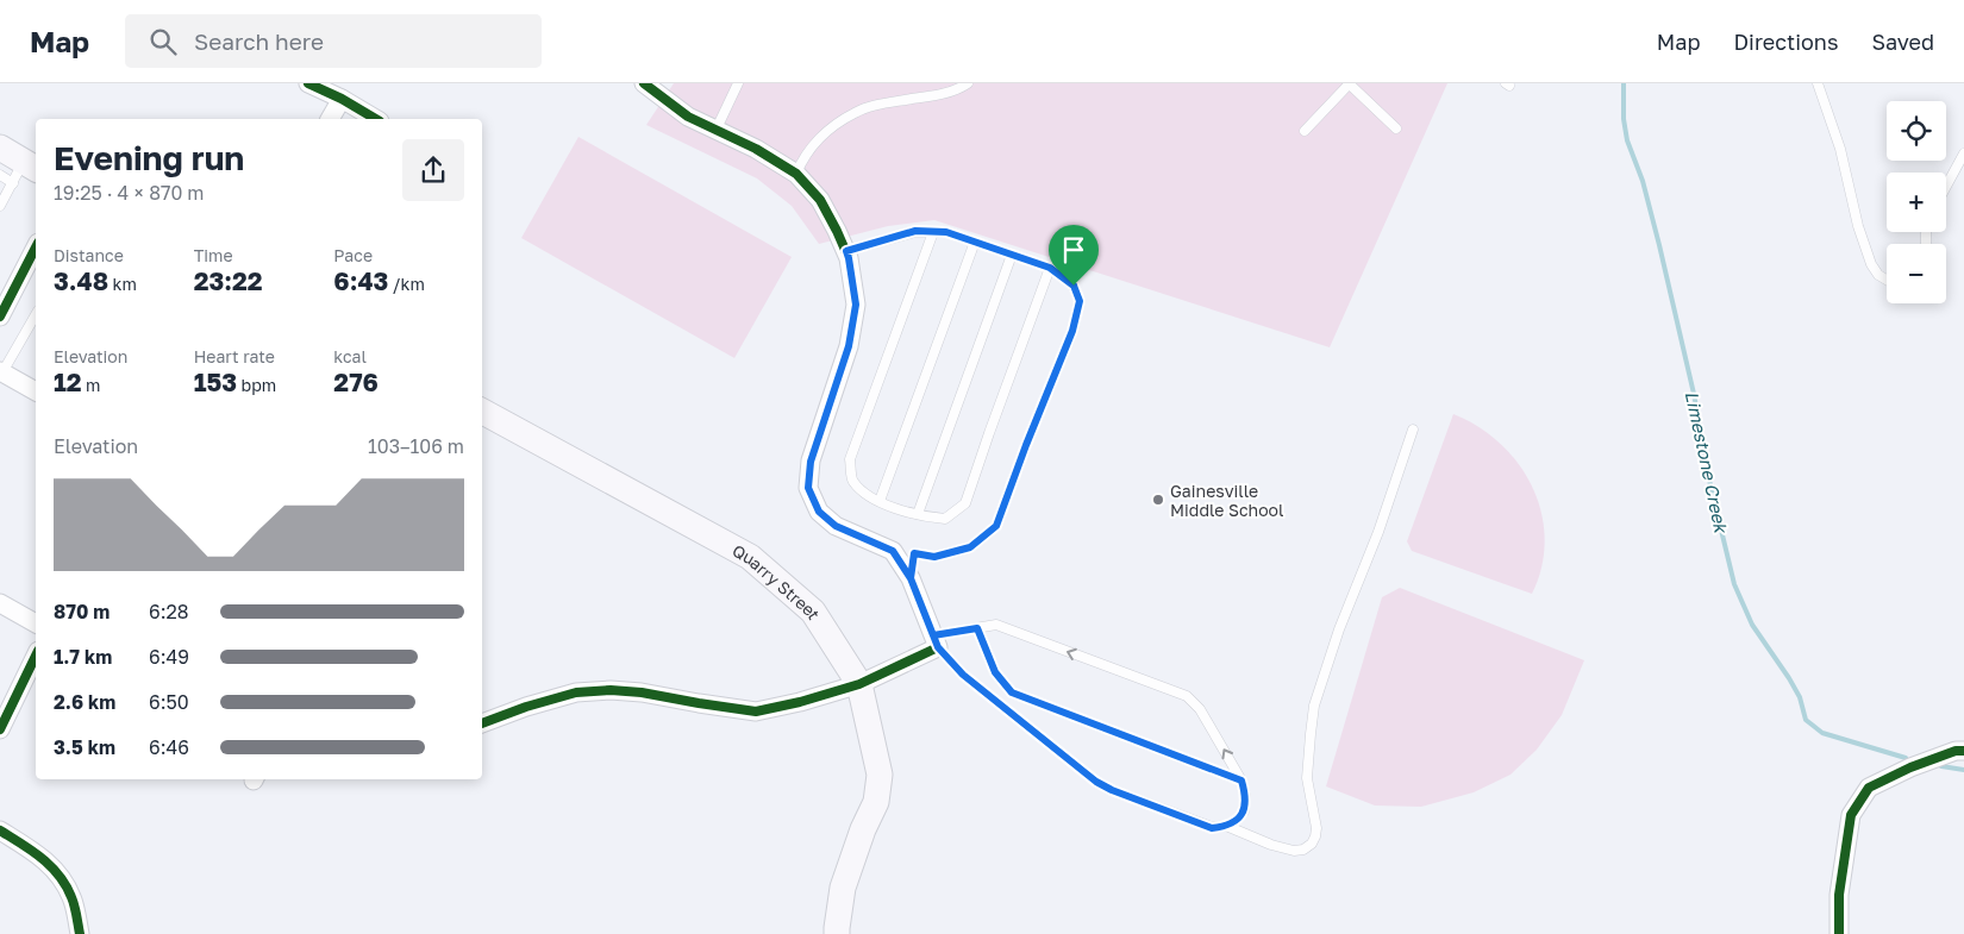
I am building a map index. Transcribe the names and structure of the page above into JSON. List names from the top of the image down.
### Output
{
  "streets": {
    "street": ["Quarry Street"]
  },
  "water": ["Limestone Creek"],
  "places": ["Gainesville Middle School"],
  "page": {
    "header": "Map",
    "search": "Search here",
    "nav": ["Map", "Directions", "Saved"],
    "map_buttons": ["+", "−"],
    "heading": ["Evening run", "19:25 · 4 × 870 m"],
    "stats": [
      ["Distance", "3.48 km"],
      ["Time", "23:22"],
      ["Pace", "6:43 /km"],
      ["Elevation", "12 m"],
      ["Heart rate", "153 bpm"],
      ["kcal", "276"]
    ],
    "chart": ["Elevation", "103–106 m"],
    "list": [
      {
        "name": "870 m",
        "note": "6:28"
      },
      {
        "name": "1.7 km",
        "note": "6:49"
      },
      {
        "name": "2.6 km",
        "note": "6:50"
      },
      {
        "name": "3.5 km",
        "note": "6:46"
      }
    ]
  }
}
